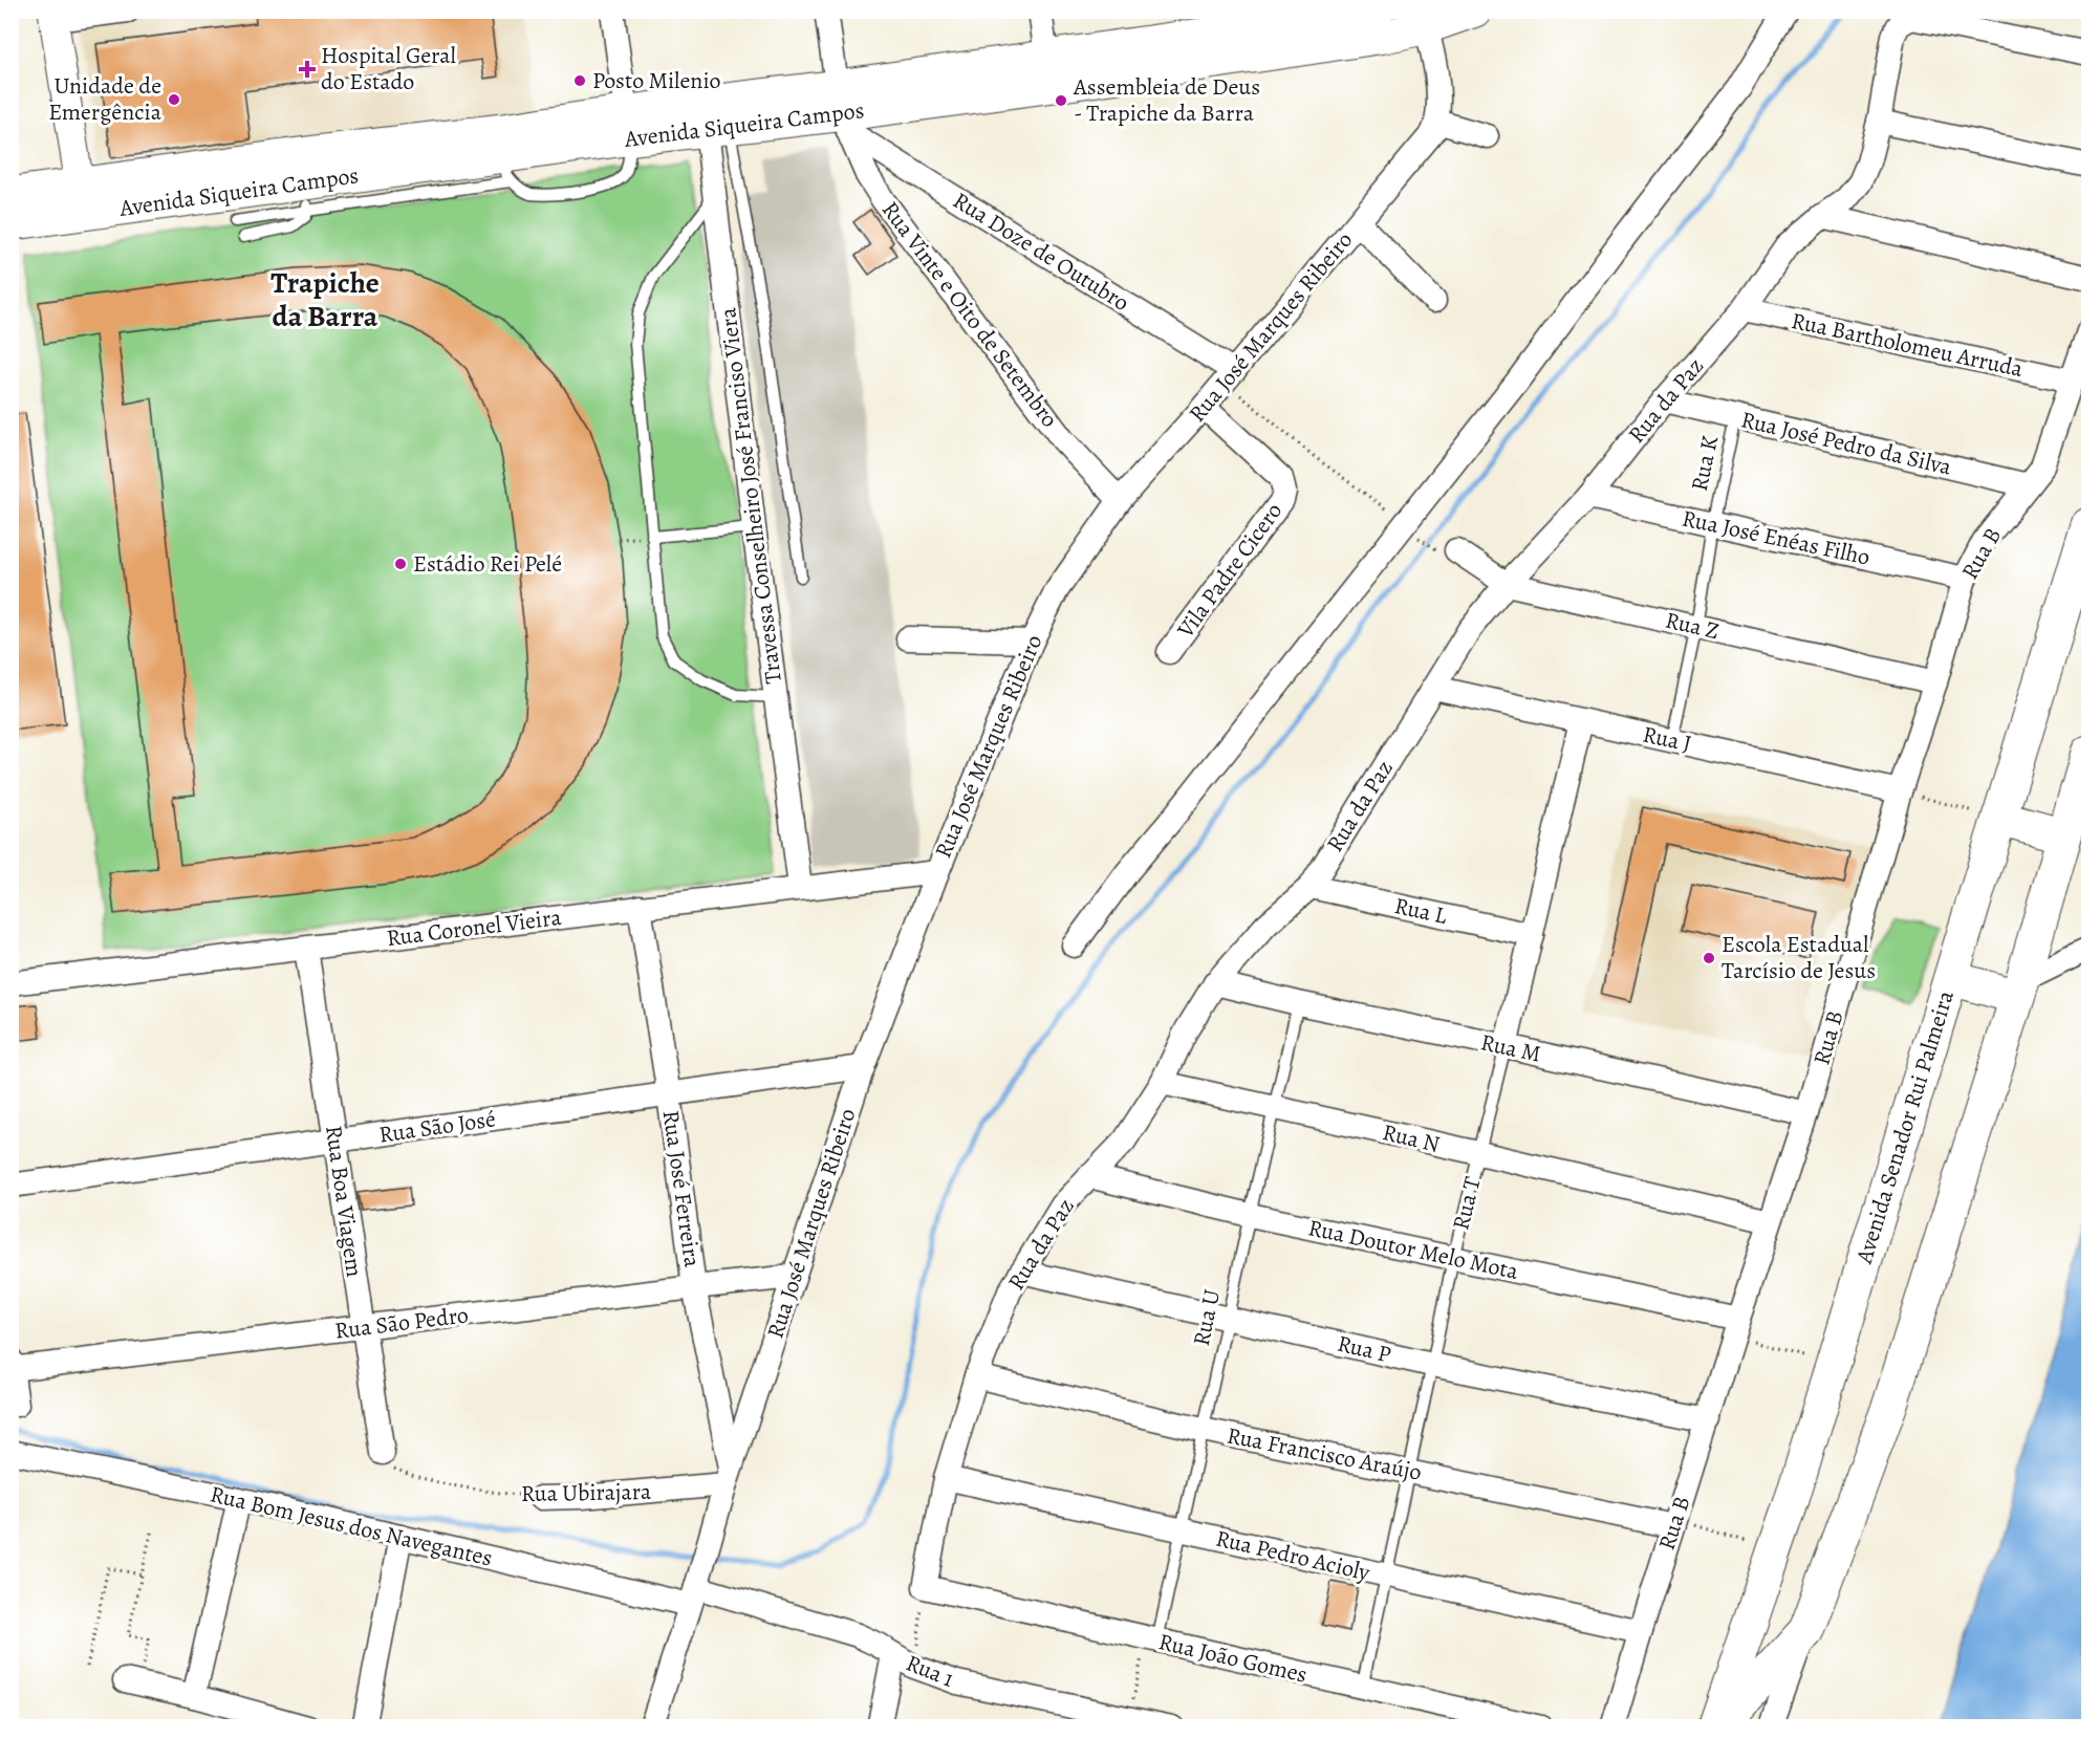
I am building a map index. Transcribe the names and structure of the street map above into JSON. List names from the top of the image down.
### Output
{
  "streets": {
    "main road": ["Avenida Siqueira Campos", "Avenida Senador Rui Palmeira"],
    "street": [
      "Rua Doze de Outubro",
      "Rua Vinte e Oito de Setembro",
      "Rua José Marques Ribeiro",
      "Rua Bartholomeu Arruda",
      "Rua da Paz",
      "Rua José Pedro da Silva",
      "Travessa Conselheiro José Franciso Viera",
      "Rua José Enéas Filho",
      "Rua B",
      "Vila Padre Cicero",
      "Rua Z",
      "Rua J",
      "Rua L",
      "Rua Coronel Vieira",
      "Rua M",
      "Rua São José",
      "Rua N",
      "Rua José Ferreira",
      "Rua Boa Viagem",
      "Rua T",
      "Rua Doutor Melo Mota",
      "Rua São Pedro",
      "Rua P",
      "Rua Francisco Araújo",
      "Rua Ubirajara",
      "Rua Bom Jesus dos Navegantes",
      "Rua Pedro Acioly",
      "Rua João Gomes",
      "Rua 1"
    ],
    "lane": ["Rua K", "Rua U"]
  },
  "crossings": [
    ["Avenida Siqueira Campos", "Rua Doze de Outubro"],
    ["Avenida Siqueira Campos", "Rua Vinte e Oito de Setembro"],
    ["Avenida Siqueira Campos", "Travessa Conselheiro José Franciso Viera"],
    ["Rua Doze de Outubro", "Rua Vinte e Oito de Setembro"],
    ["Rua Doze de Outubro", "Rua José Marques Ribeiro"],
    ["Rua Vinte e Oito de Setembro", "Rua José Marques Ribeiro"],
    ["Rua José Marques Ribeiro", "Vila Padre Cicero"],
    ["Rua José Marques Ribeiro", "Rua Coronel Vieira"],
    ["Rua José Marques Ribeiro", "Rua São José"],
    ["Rua José Marques Ribeiro", "Rua José Ferreira"],
    ["Rua José Marques Ribeiro", "Rua São Pedro"],
    ["Rua José Marques Ribeiro", "Rua Ubirajara"],
    ["Rua José Marques Ribeiro", "Rua Bom Jesus dos Navegantes"],
    ["Rua José Marques Ribeiro", "Rua 1"],
    ["Rua Bartholomeu Arruda", "Rua da Paz"],
    ["Rua Bartholomeu Arruda", "Rua B"],
    ["Rua da Paz", "Rua José Pedro da Silva"],
    ["Rua da Paz", "Rua José Enéas Filho"],
    ["Rua da Paz", "Rua Z"],
    ["Rua da Paz", "Rua J"],
    ["Rua da Paz", "Rua L"],
    ["Rua da Paz", "Rua M"],
    ["Rua da Paz", "Rua N"],
    ["Rua da Paz", "Rua Doutor Melo Mota"],
    ["Rua da Paz", "Rua P"],
    ["Rua da Paz", "Rua Francisco Araújo"],
    ["Rua da Paz", "Rua Pedro Acioly"],
    ["Rua da Paz", "Rua João Gomes"],
    ["Rua José Pedro da Silva", "Rua K"],
    ["Rua José Pedro da Silva", "Rua B"],
    ["Rua K", "Rua José Enéas Filho"],
    ["Rua K", "Rua Z"],
    ["Rua K", "Rua J"],
    ["Travessa Conselheiro José Franciso Viera", "Rua Coronel Vieira"],
    ["Rua José Enéas Filho", "Rua B"],
    ["Rua B", "Rua Z"],
    ["Rua B", "Rua J"],
    ["Rua B", "Rua M"],
    ["Rua B", "Rua N"],
    ["Rua B", "Rua Doutor Melo Mota"],
    ["Rua B", "Rua P"],
    ["Rua B", "Rua Francisco Araújo"],
    ["Rua B", "Rua Pedro Acioly"],
    ["Rua J", "Rua T"],
    ["Rua L", "Rua T"],
    ["Rua Coronel Vieira", "Rua José Ferreira"],
    ["Rua Coronel Vieira", "Rua Boa Viagem"],
    ["Rua M", "Rua T"],
    ["Rua M", "Rua U"],
    ["Rua São José", "Rua José Ferreira"],
    ["Rua São José", "Rua Boa Viagem"],
    ["Rua N", "Rua T"],
    ["Rua N", "Rua U"],
    ["Rua José Ferreira", "Rua São Pedro"],
    ["Rua José Ferreira", "Rua Ubirajara"],
    ["Rua Boa Viagem", "Rua São Pedro"],
    ["Rua Boa Viagem", "Rua Ubirajara"],
    ["Rua T", "Rua Doutor Melo Mota"],
    ["Rua T", "Rua P"],
    ["Rua T", "Rua Francisco Araújo"],
    ["Rua T", "Rua Pedro Acioly"],
    ["Rua T", "Rua João Gomes"],
    ["Rua Doutor Melo Mota", "Rua U"],
    ["Rua U", "Rua P"],
    ["Rua U", "Rua Francisco Araújo"],
    ["Rua U", "Rua Pedro Acioly"],
    ["Rua U", "Rua João Gomes"],
    ["Rua Bom Jesus dos Navegantes", "Rua 1"]
  ],
  "districts": ["Trapiche da Barra"],
  "places": {
    "health": ["Hospital Geral do Estado"],
    "other": [
      "Posto Milenio",
      "Unidade de Emergência",
      "Assembleia de Deus - Trapiche da Barra",
      "Estádio Rei Pelé",
      "Escola Estadual Tarcísio de Jesus"
    ]
  }
}
